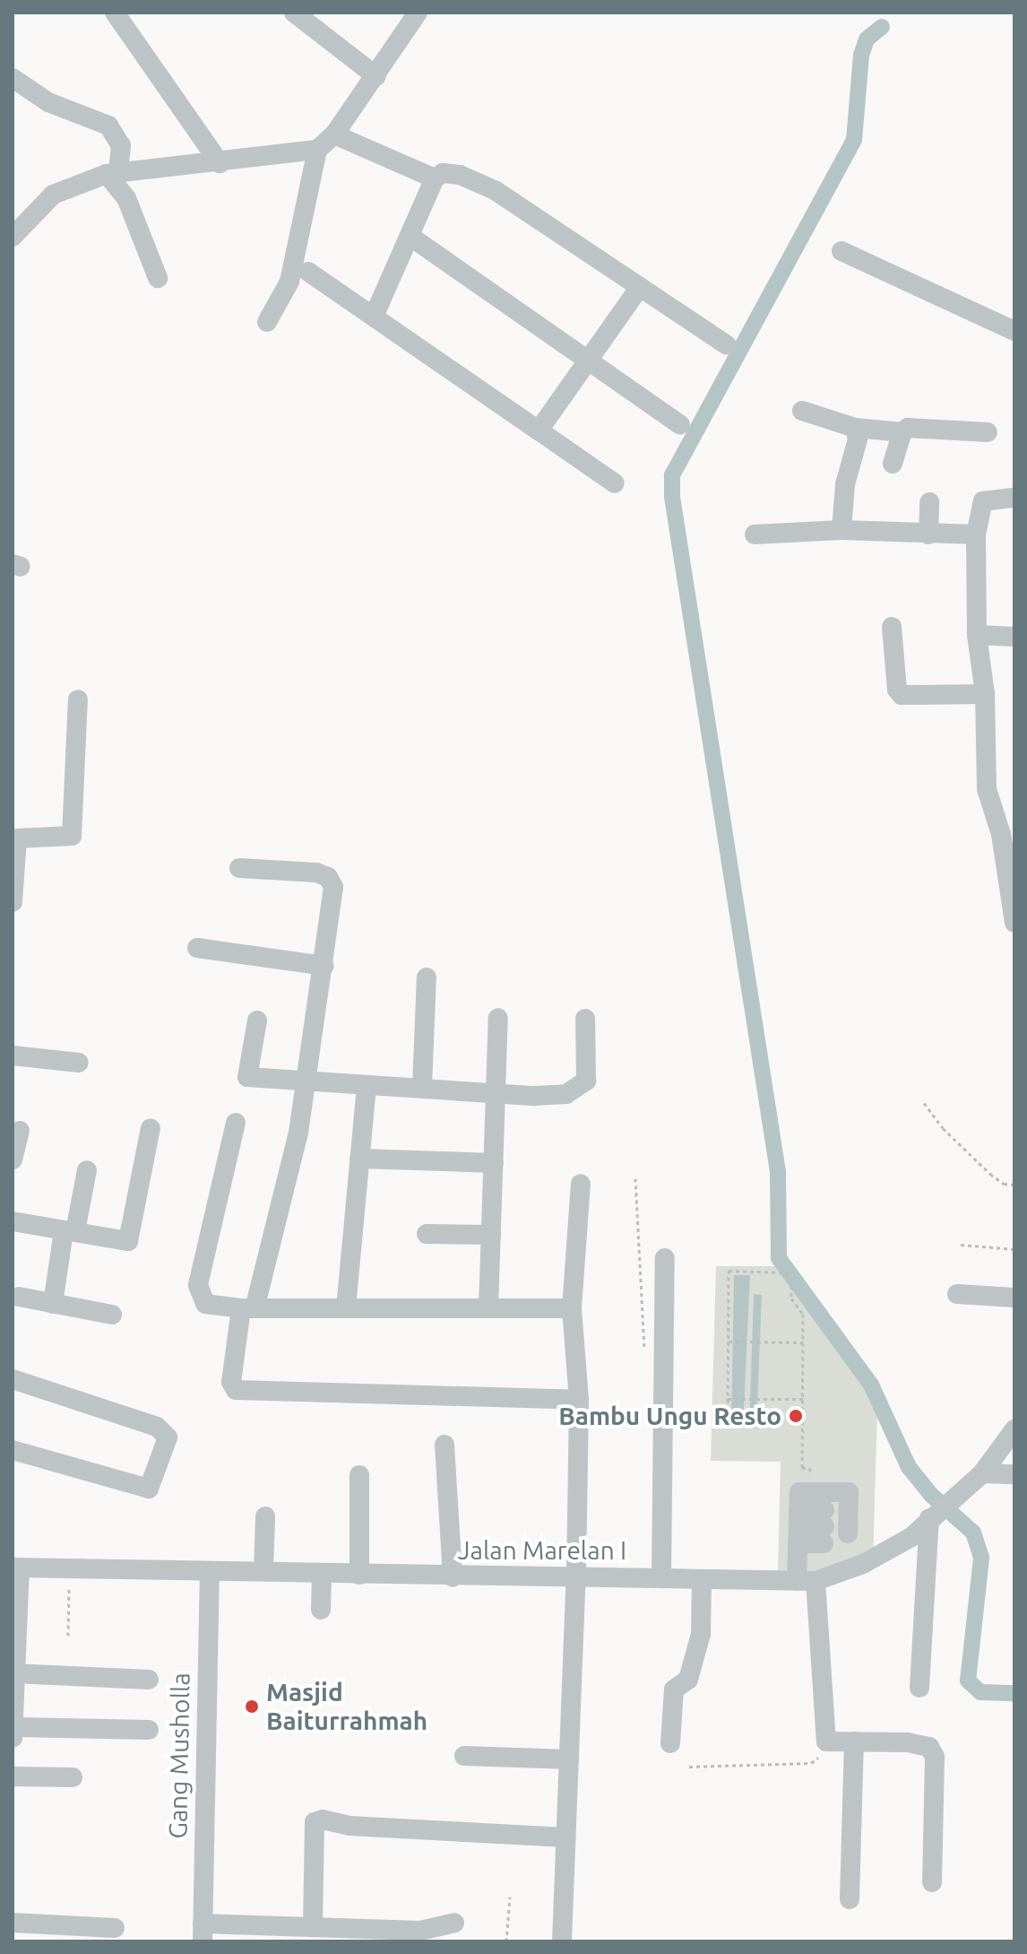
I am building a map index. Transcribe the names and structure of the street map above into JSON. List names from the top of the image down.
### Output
{
  "streets": {
    "street": ["Jalan Marelan I", "Gang Musholla"]
  },
  "crossings": [
    ["Jalan Marelan I", "Gang Musholla"]
  ],
  "places": ["Bambu Ungu Resto", "Masjid Baiturrahmah"]
}
